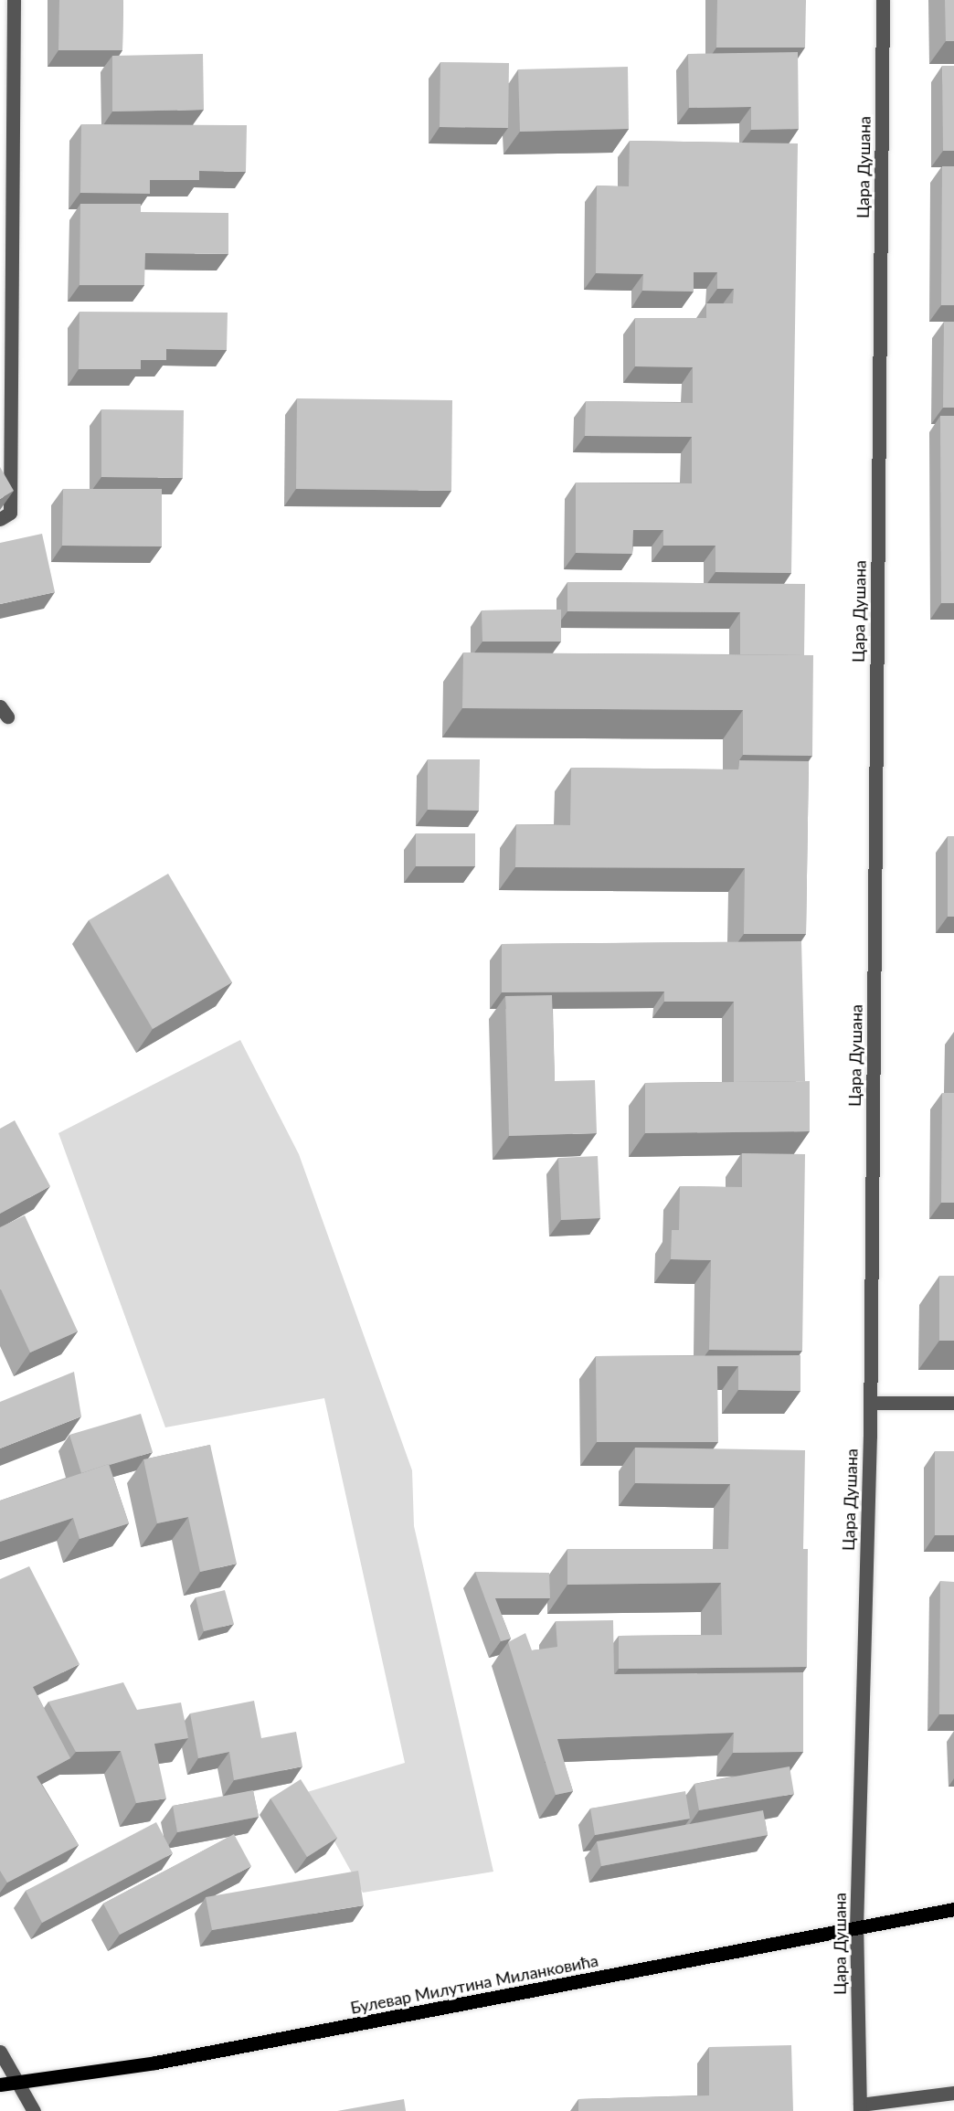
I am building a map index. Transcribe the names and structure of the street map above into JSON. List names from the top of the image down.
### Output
{
  "streets": {
    "main road": ["Булевар Милутина Миланковића"],
    "street": ["Цара Душана"]
  },
  "crossings": [
    ["Цара Душана", "Булевар Милутина Миланковића"]
  ]
}
